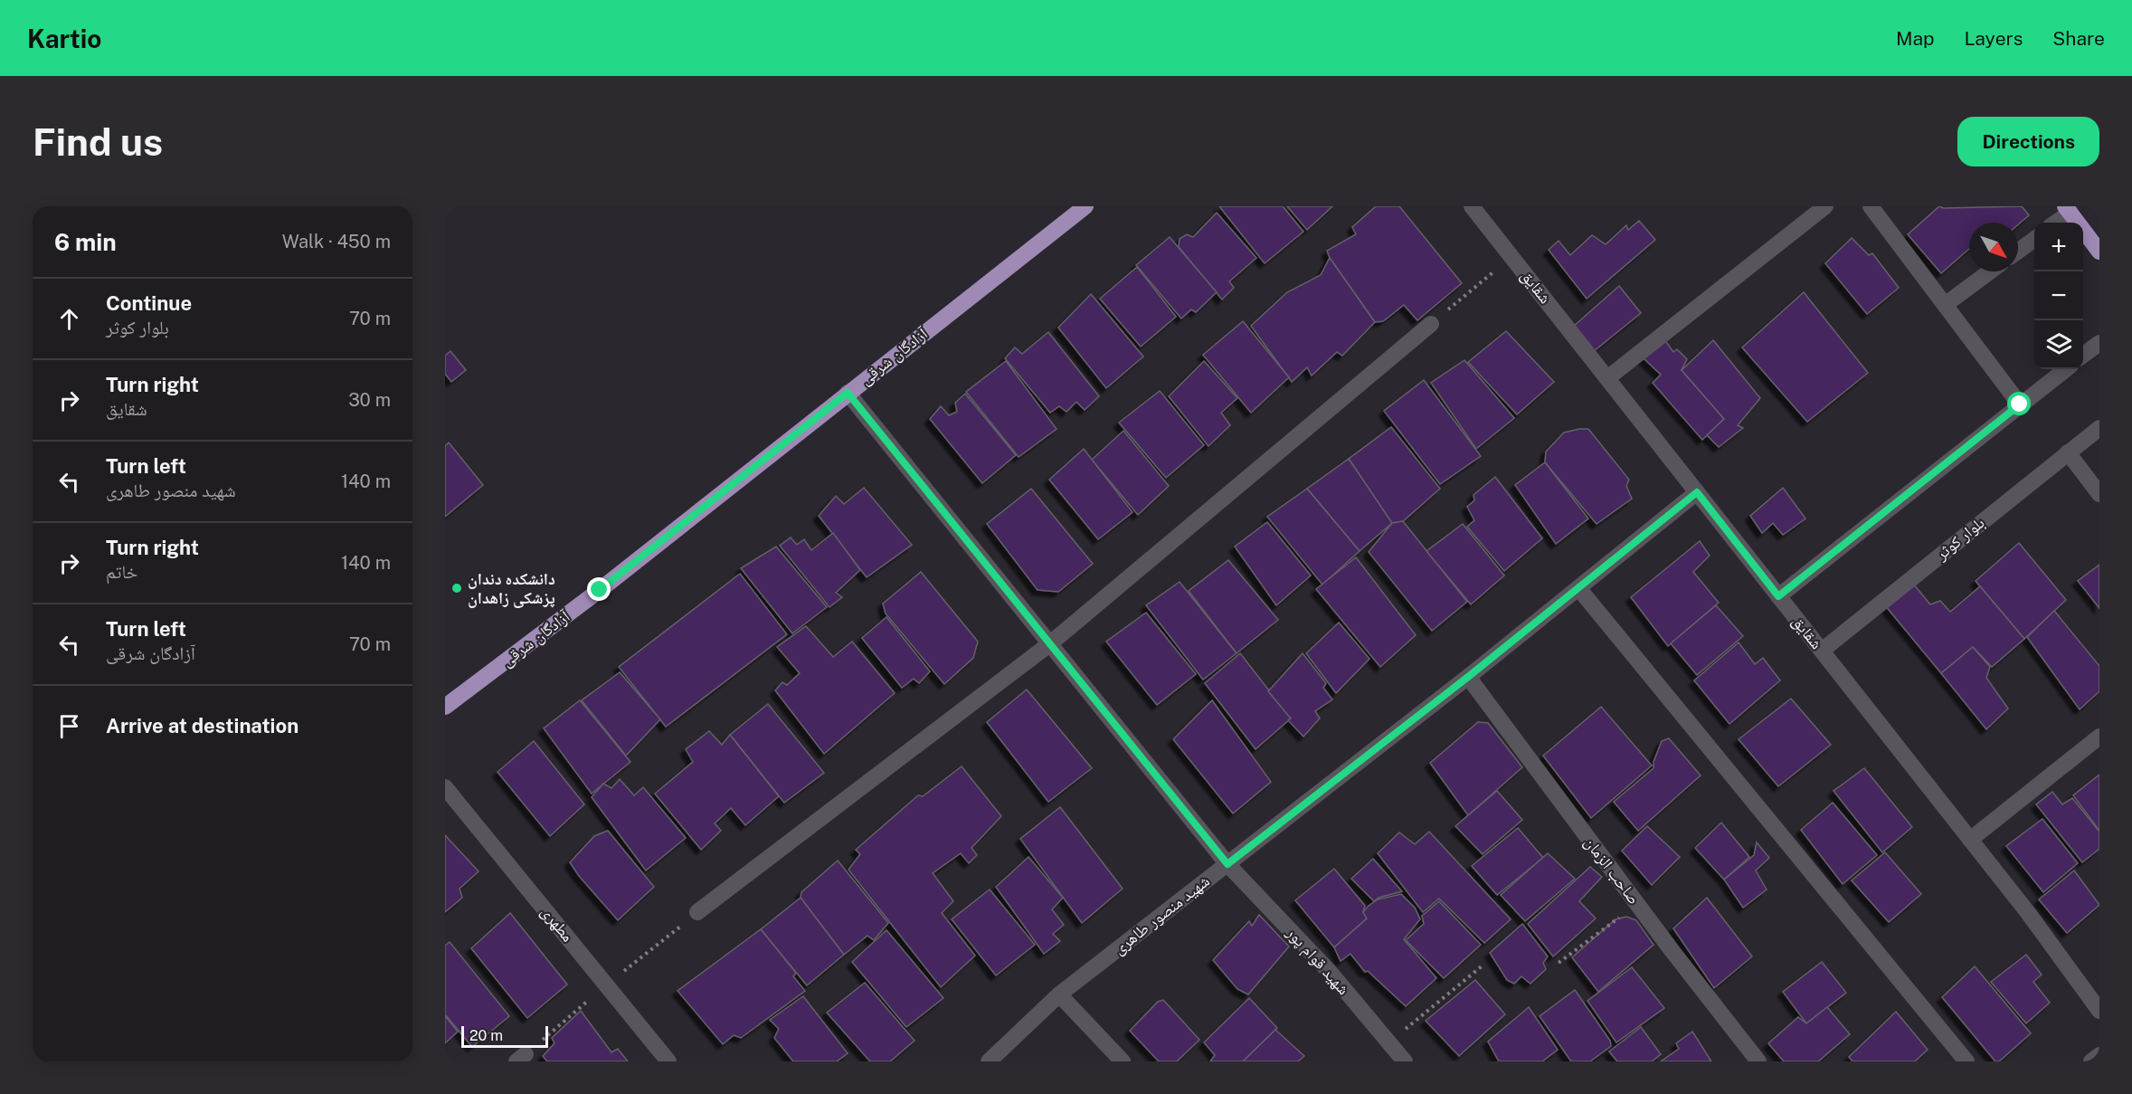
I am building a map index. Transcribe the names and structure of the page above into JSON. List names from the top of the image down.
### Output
{
  "streets": {
    "main road": ["آزادگان شرقی"],
    "street": [
      "شقایق",
      "بلوار کوثر",
      "صاحب الزمان",
      "شهید منصور طاهری",
      "مطهری",
      "شهید قوام پور"
    ]
  },
  "crossings": [
    ["شقایق", "بلوار کوثر"],
    ["شقایق", "شهید منصور طاهری"],
    ["آزادگان شرقی", "شهید قوام پور"],
    ["صاحب الزمان", "شهید منصور طاهری"],
    ["شهید منصور طاهری", "شهید قوام پور"]
  ],
  "places": ["دانشکده دندان پزشکی زاهدان"],
  "scale_bar": "20 m",
  "north": "bottom right",
  "page": {
    "header": "Kartio",
    "nav": ["Map", "Layers", "Share"],
    "buttons": "Directions",
    "title": "Find us",
    "heading": ["6 min", "Walk · 450 m"],
    "map_buttons": ["+", "−"],
    "list": [
      ["Continue", "بلوار کوثر", "70 m"],
      ["Turn right", "شقایق", "30 m"],
      ["Turn left", "شهید منصور طاهری", "140 m"],
      ["Turn right", "خاتم", "140 m"],
      ["Turn left", "آزادگان شرقی", "70 m"],
      "Arrive at destination"
    ],
    "scale": "20 m"
  }
}
